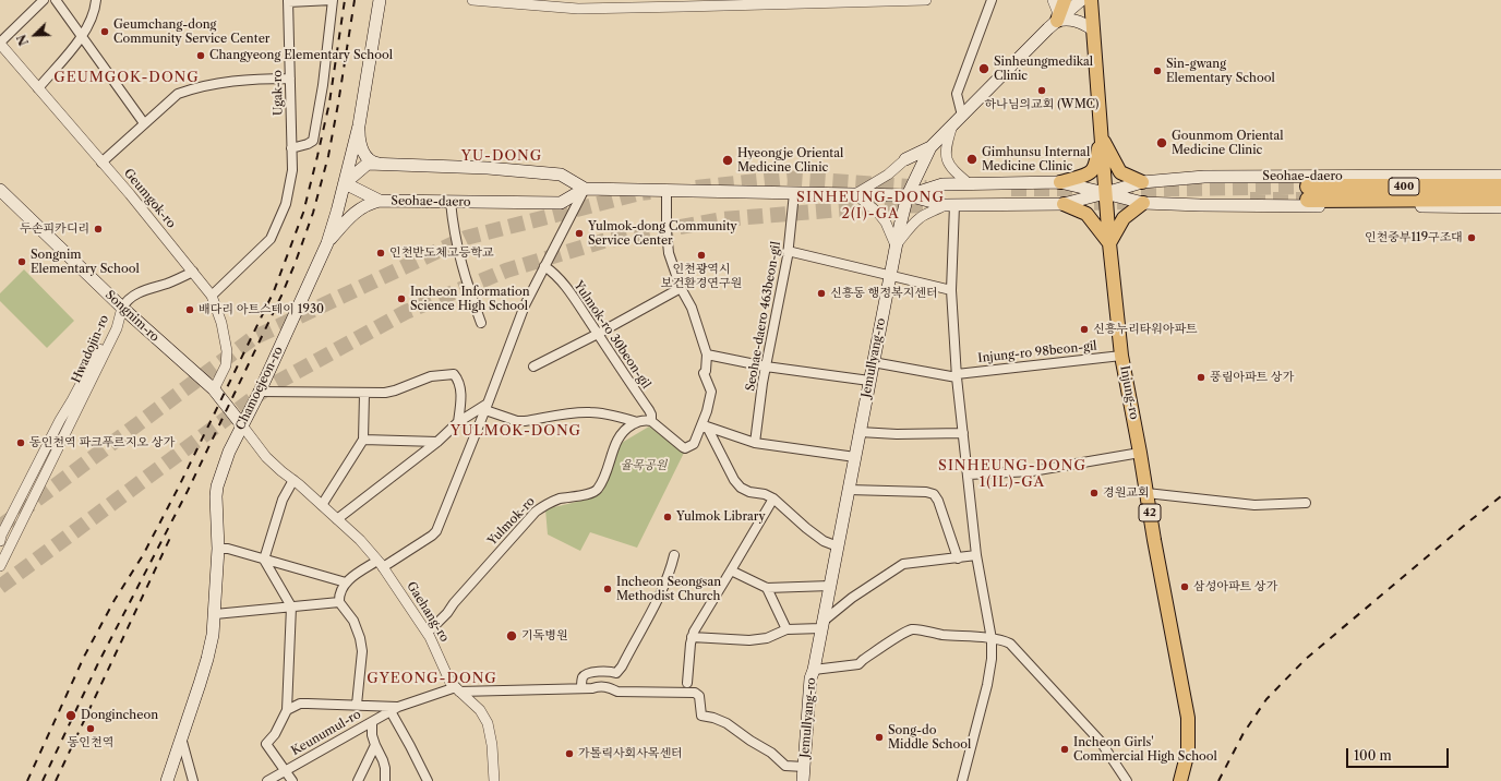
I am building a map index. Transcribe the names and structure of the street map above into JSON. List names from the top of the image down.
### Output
{
  "streets": {
    "highway": ["400"],
    "main road": [
      "Seohae-daero",
      "Songnim-ro",
      "Jemullyang-ro",
      "Chamoejeon-ro",
      "Injung-ro",
      "42"
    ],
    "street": [
      "Ugak-ro",
      "Geumgok-ro",
      "Seohae-daero 463beon-gil",
      "Yulmok-ro 30beon-gil",
      "Hwadojin-ro",
      "Injung-ro 98beon-gil",
      "Yulmok-ro",
      "Gaehang-ro",
      "Keunumul-ro"
    ]
  },
  "crossings": [
    ["Ugak-ro", "Geumgok-ro"],
    ["Seohae-daero", "Seohae-daero 463beon-gil"],
    ["Seohae-daero", "Jemullyang-ro"],
    ["Seohae-daero", "Chamoejeon-ro"],
    ["Seohae-daero", "Injung-ro"],
    ["Geumgok-ro", "Songnim-ro"],
    ["Songnim-ro", "Hwadojin-ro"],
    ["Songnim-ro", "Chamoejeon-ro"],
    ["Songnim-ro", "Gaehang-ro"],
    ["Injung-ro 98beon-gil", "Jemullyang-ro"],
    ["Injung-ro 98beon-gil", "Injung-ro"],
    ["Jemullyang-ro", "Keunumul-ro"],
    ["Chamoejeon-ro", "Gaehang-ro"],
    ["Yulmok-ro", "Gaehang-ro"],
    ["Gaehang-ro", "Keunumul-ro"]
  ],
  "districts": [
    "GEUMGOK-DONG",
    "YU-DONG",
    "SINHEUNG-DONG 2(I)-GA",
    "YULMOK-DONG",
    "SINHEUNG-DONG 1(IL)-GA",
    "GYEONG-DONG"
  ],
  "parks": ["율목공원"],
  "places": [
    "Geumchang-dong Community Service Center",
    "Changyeong Elementary School",
    "Sinheungmedikal Clinic",
    "Sin-gwang Elementary School",
    "하나님의교회 (WMC)",
    "Gounmom Oriental Medicine Clinic",
    "Gimhunsu Internal Medicine Clinic",
    "Hyeongje Oriental Medicine Clinic",
    "두손피카디리",
    "Yulmok-dong Community Service Center",
    "인천중부119구조대",
    "인천반도체고등학교",
    "인천광역시 보건환경연구원",
    "Songnim Elementary School",
    "신흥동 행정복지센터",
    "Incheon Information Science High School",
    "배다리 아트스테이 1930",
    "신흥누리타워아파트",
    "풍림아파트 상가",
    "동인천역 파크푸르지오 상가",
    "경원교회",
    "Yulmok Library",
    "삼성아파트 상가",
    "Incheon Seongsan Methodist Church",
    "기독병원",
    "Dongincheon",
    "동인천역",
    "Song-do Middle School",
    "Incheon Girls' Commercial High School",
    "가톨릭사회사목센터"
  ],
  "scale_bar": "100 m",
  "north": "bottom left"
}
